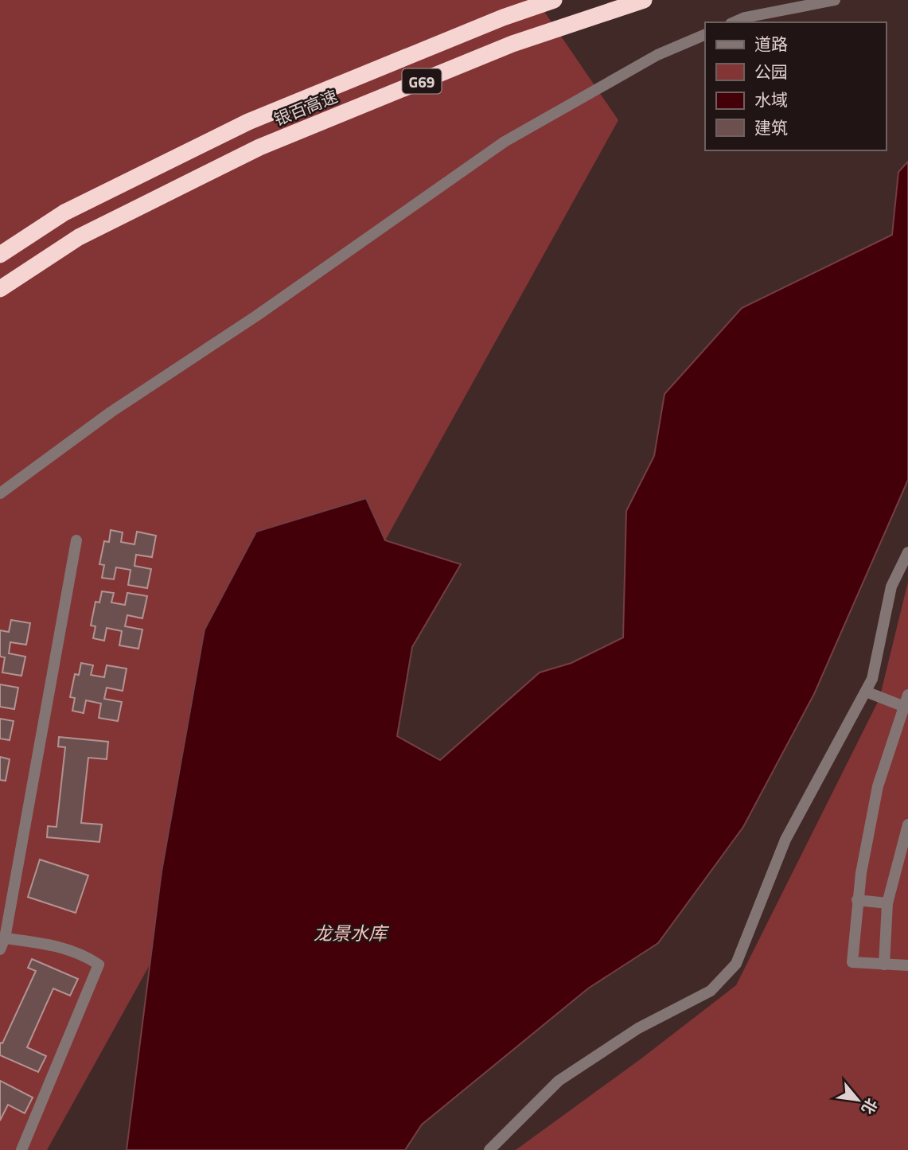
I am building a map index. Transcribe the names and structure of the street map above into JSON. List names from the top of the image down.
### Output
{
  "streets": {
    "highway": ["G69", "银百高速"]
  },
  "water": ["龙景水库"],
  "legend": [
    "道路",
    "公园",
    "水域",
    "建筑"
  ],
  "north": "bottom right"
}
